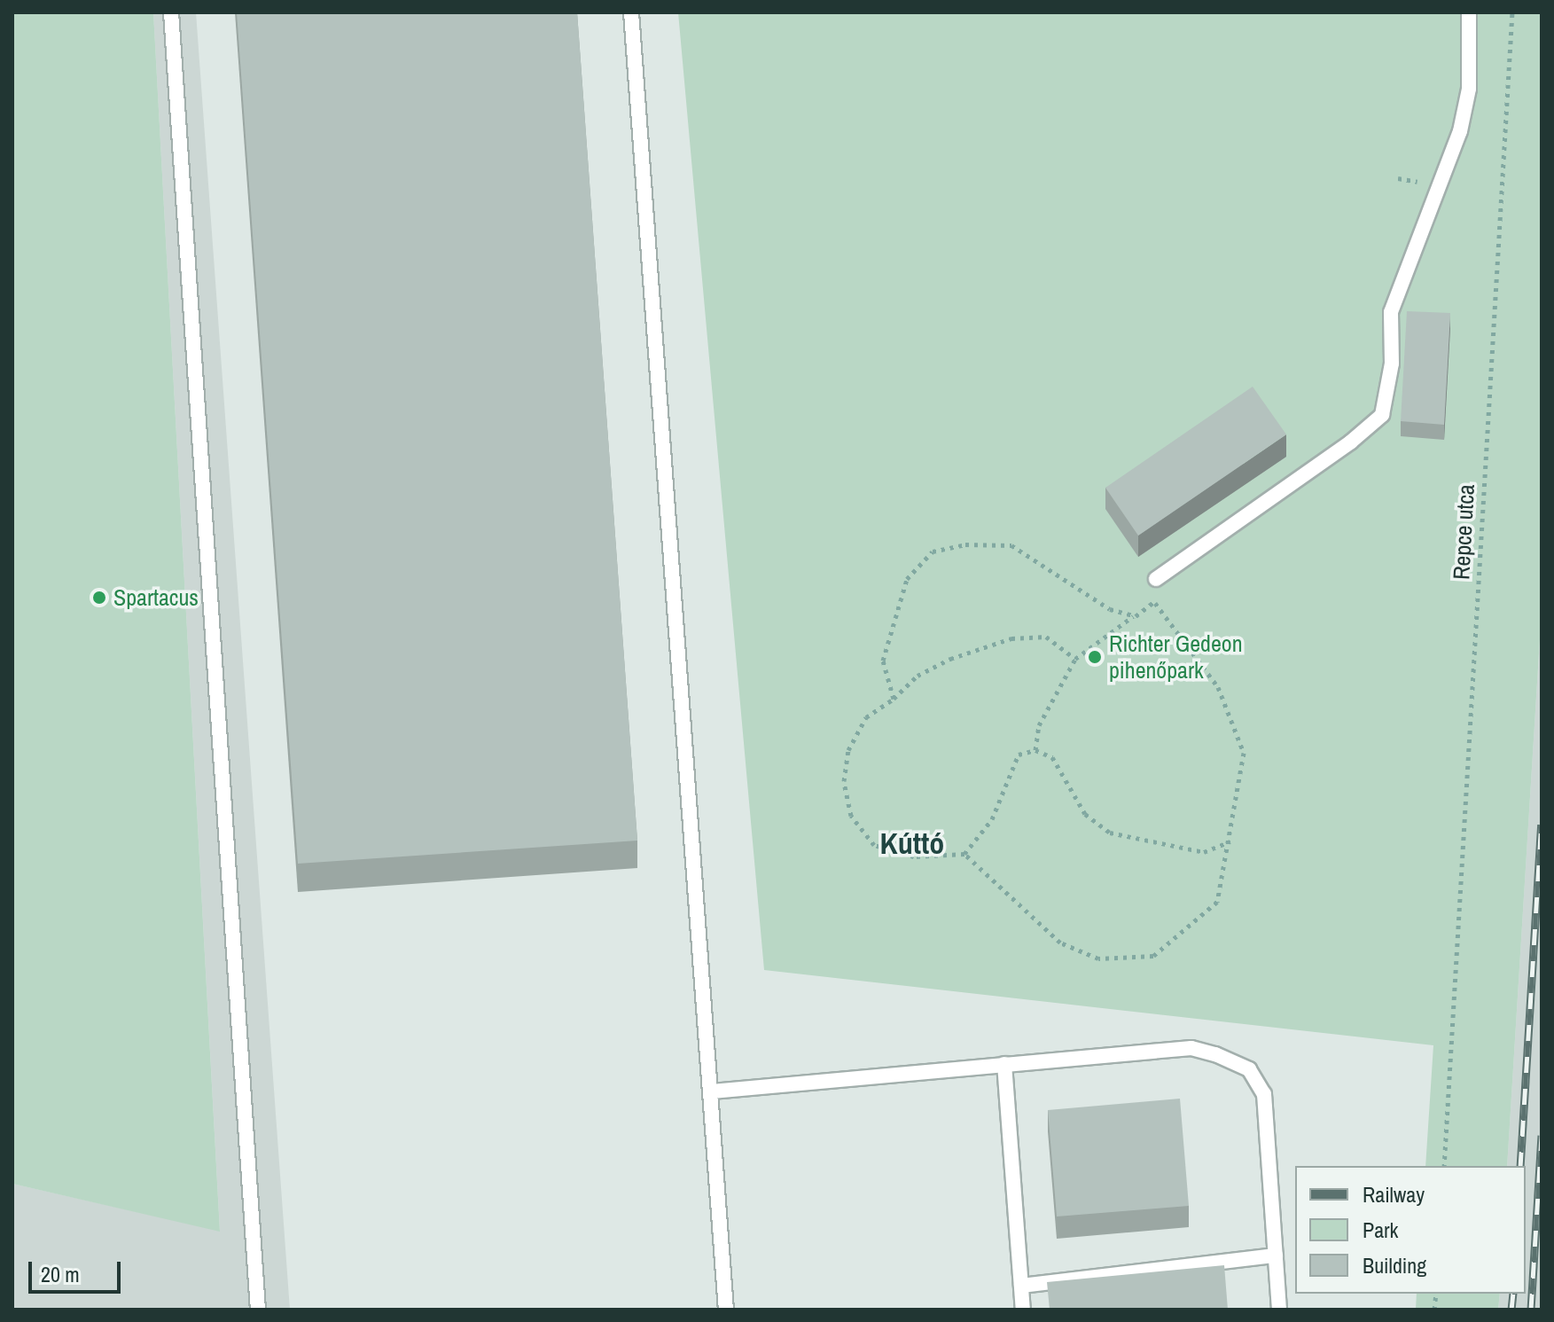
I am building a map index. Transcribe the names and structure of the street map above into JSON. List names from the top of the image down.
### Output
{
  "streets": {
    "path": ["Repce utca"]
  },
  "districts": ["Kúttó"],
  "places": ["Spartacus", "Richter Gedeon pihenőpark"],
  "legend": ["Railway", "Park", "Building"],
  "scale_bar": "20 m"
}
